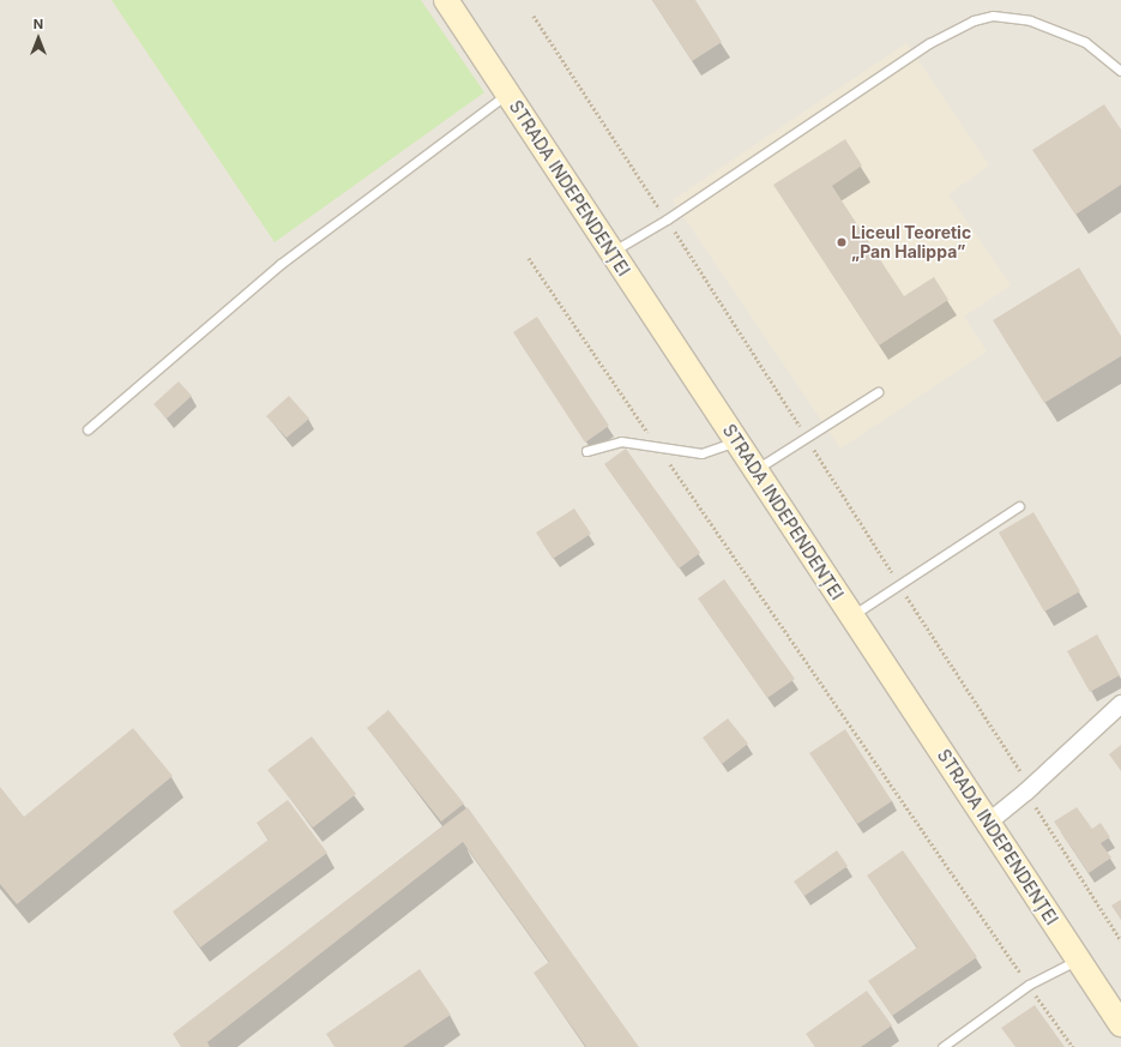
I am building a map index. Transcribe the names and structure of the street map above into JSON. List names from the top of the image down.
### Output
{
  "streets": {
    "main road": ["STRADA INDEPENDENȚEI"]
  },
  "places": ["Liceul Teoretic „Pan Halippa”"],
  "north": "top"
}
